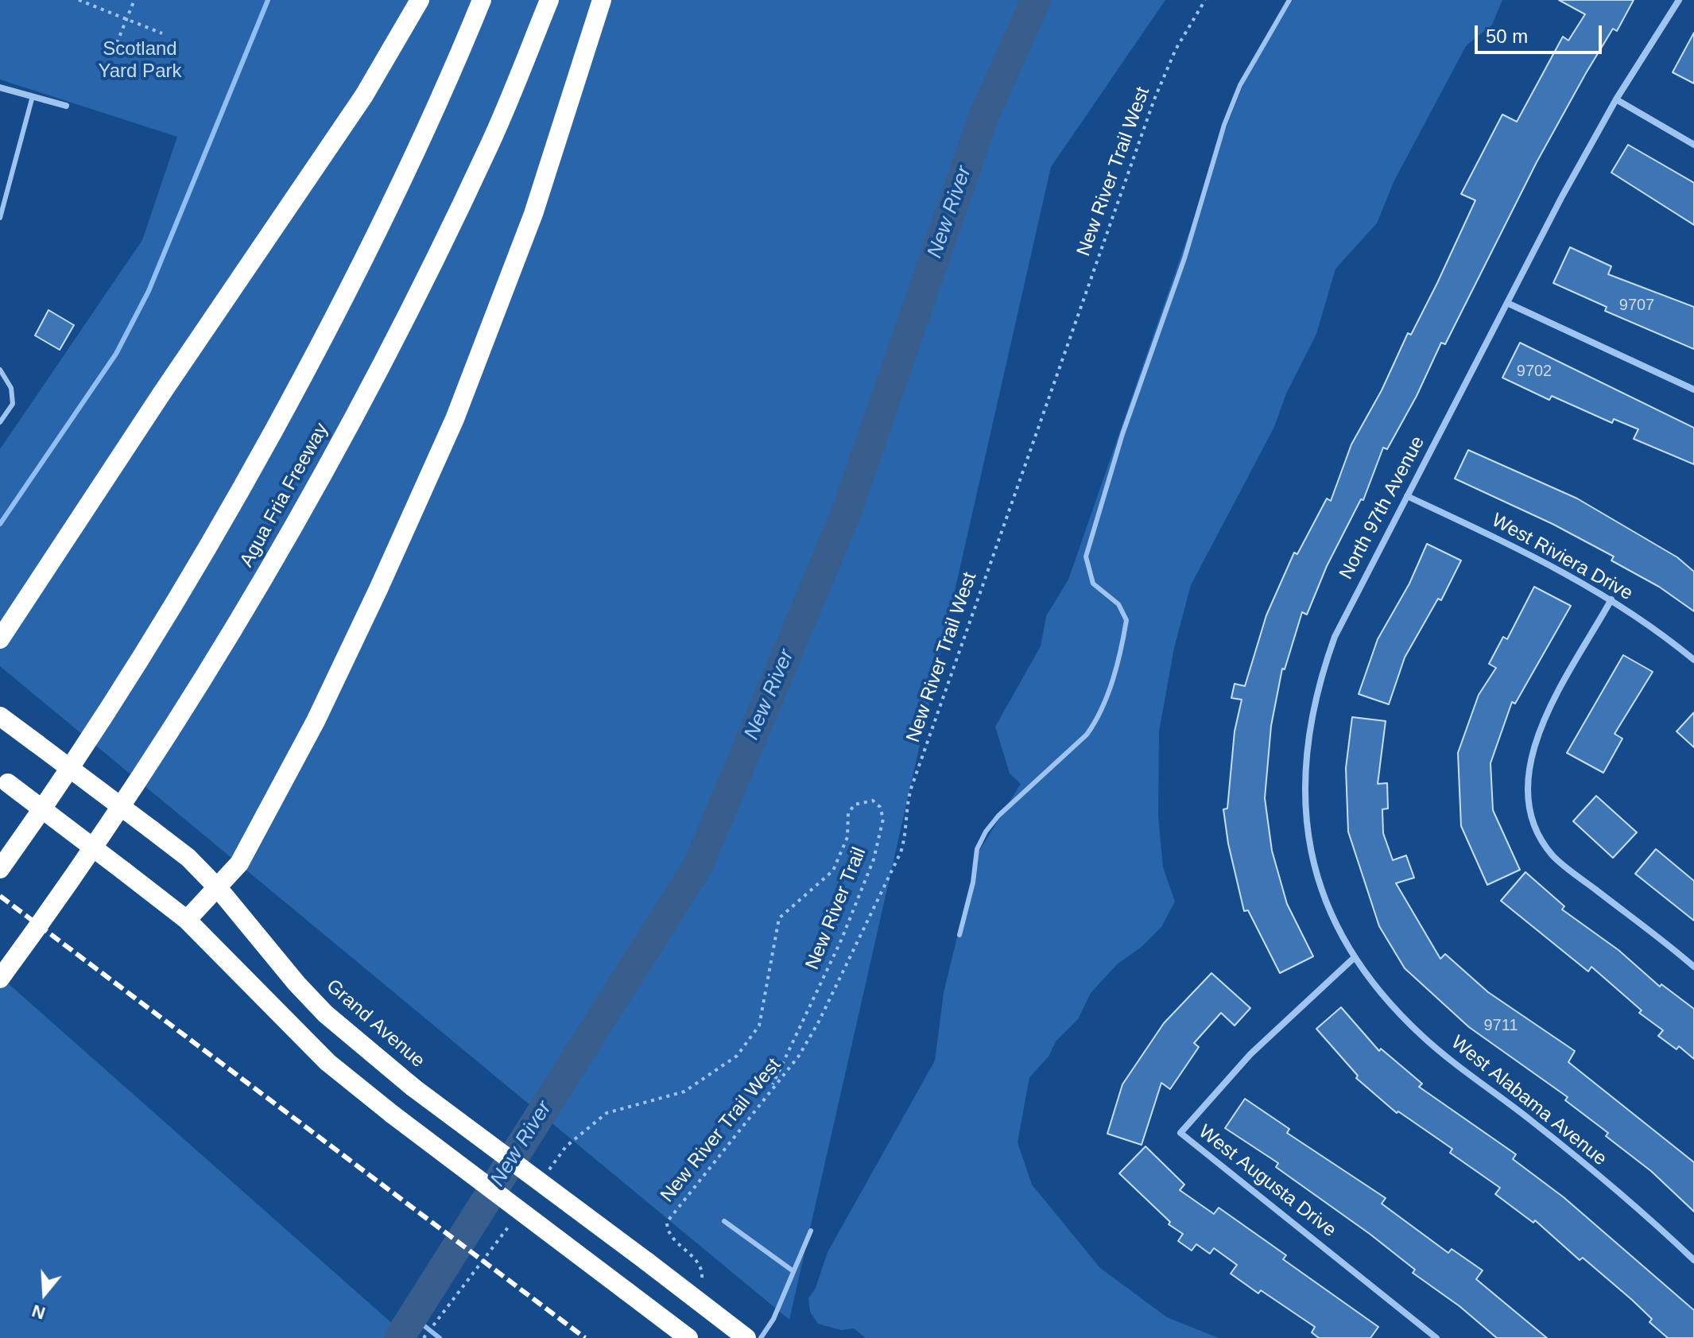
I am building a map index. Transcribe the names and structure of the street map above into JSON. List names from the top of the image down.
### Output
{
  "streets": {
    "highway": ["Agua Fria Freeway", "Grand Avenue"],
    "street": [
      "North 97th Avenue",
      "West Riviera Drive",
      "West Alabama Avenue",
      "West Augusta Drive"
    ],
    "path": ["New River Trail West", "New River Trail"]
  },
  "crossings": [
    ["New River Trail West", "New River Trail"],
    ["North 97th Avenue", "West Riviera Drive"],
    ["North 97th Avenue", "West Alabama Avenue"],
    ["North 97th Avenue", "West Augusta Drive"],
    ["West Alabama Avenue", "West Augusta Drive"]
  ],
  "water": ["New River"],
  "parks": ["Scotland Yard Park"],
  "house_numbers": ["9707", "9702", "9711"],
  "scale_bar": "50 m",
  "north": "bottom"
}
